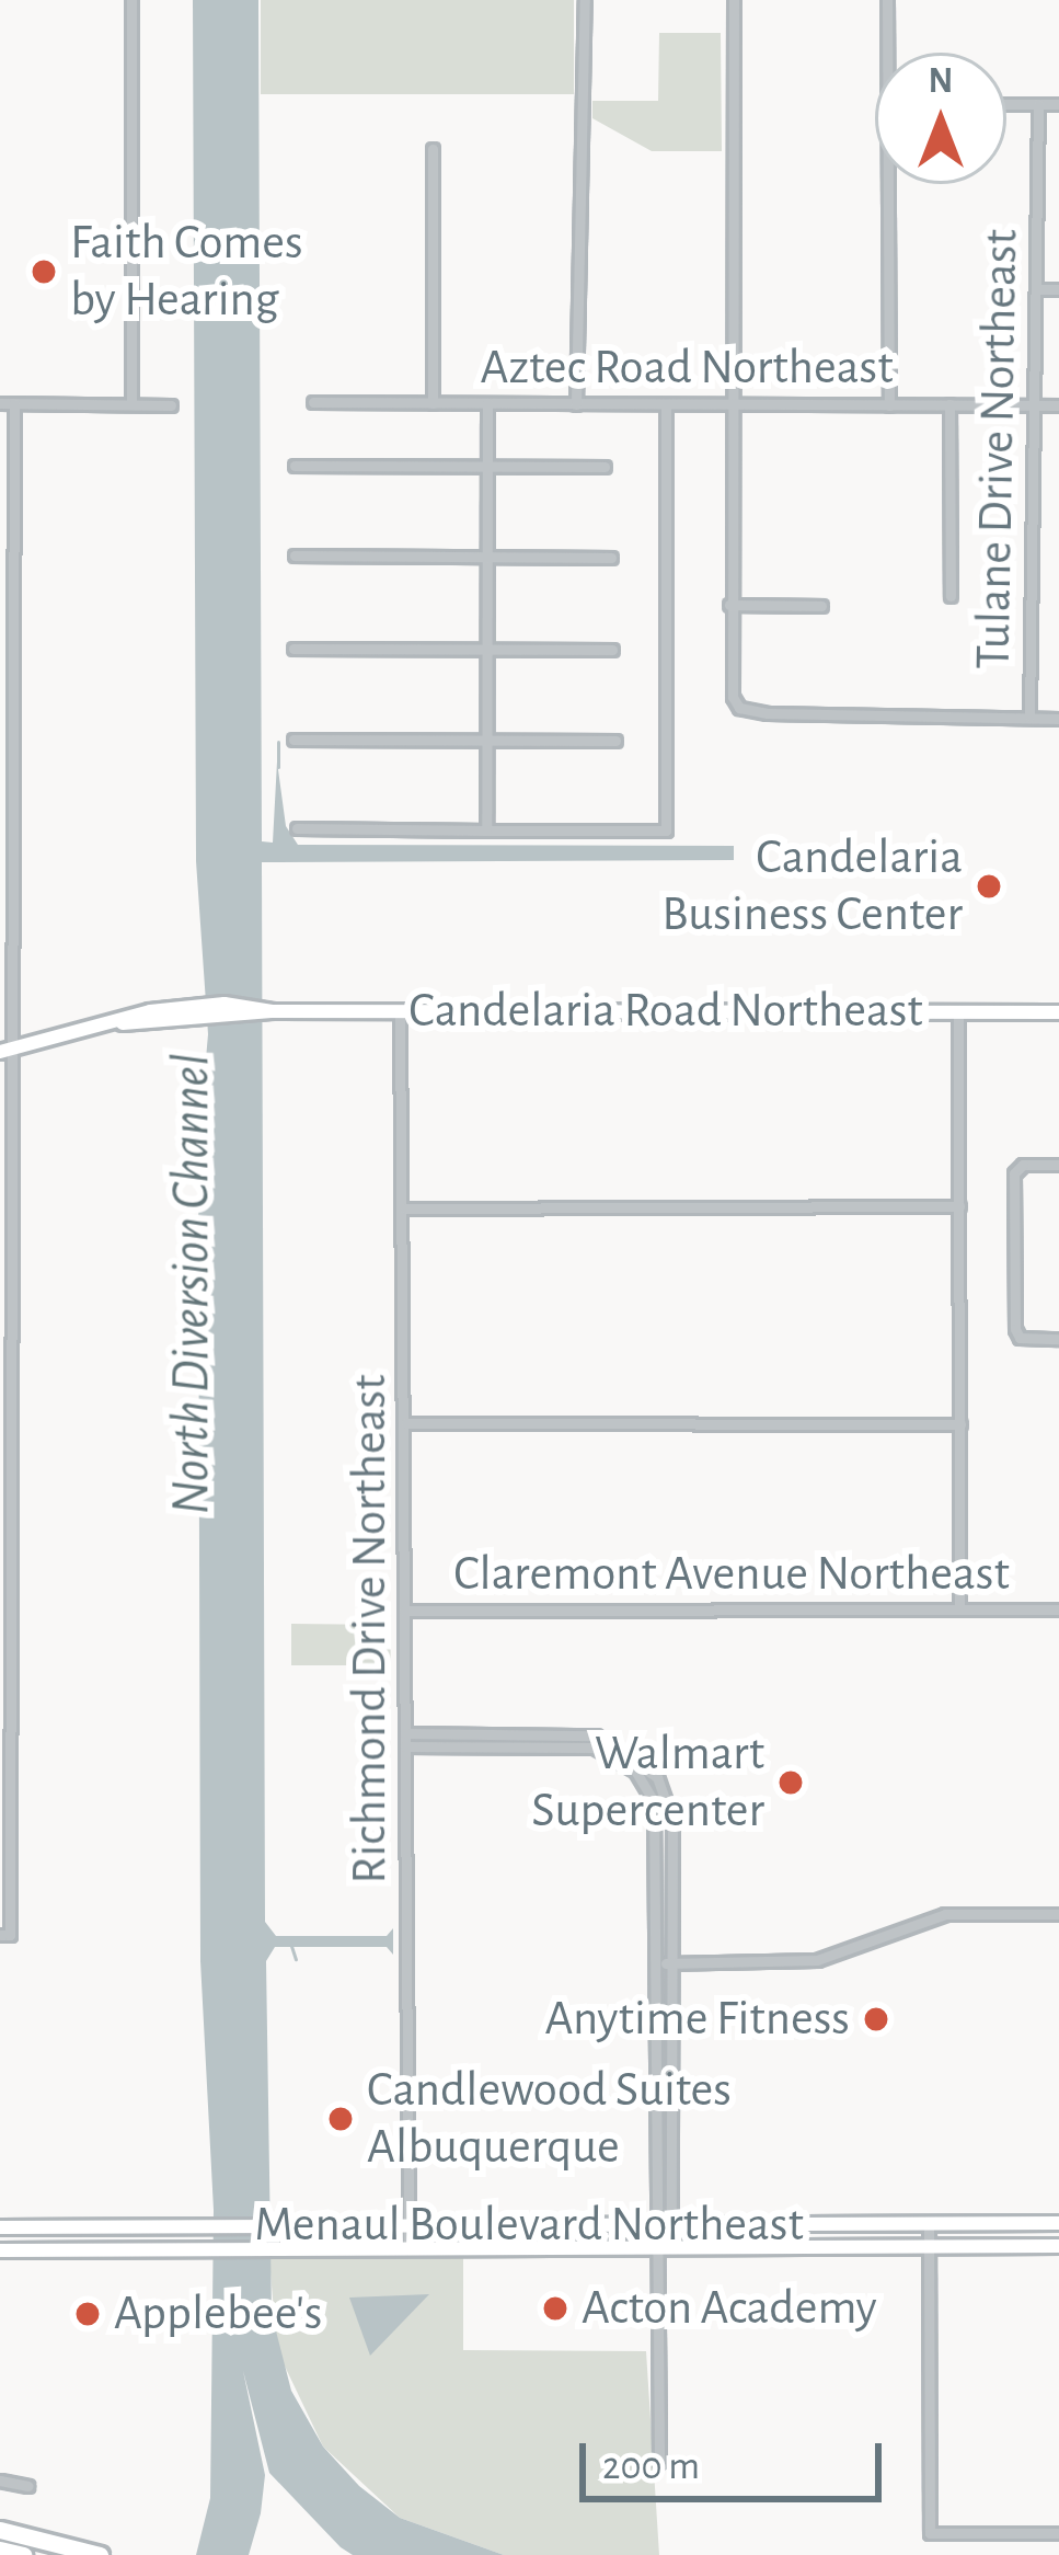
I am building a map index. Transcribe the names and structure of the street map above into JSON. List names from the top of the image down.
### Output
{
  "streets": {
    "main road": ["Candelaria Road Northeast", "Menaul Boulevard Northeast"],
    "street": [
      "Aztec Road Northeast",
      "Tulane Drive Northeast",
      "Claremont Avenue Northeast",
      "Richmond Drive Northeast"
    ]
  },
  "crossings": [
    ["Aztec Road Northeast", "Tulane Drive Northeast"],
    ["Candelaria Road Northeast", "Richmond Drive Northeast"],
    ["Claremont Avenue Northeast", "Richmond Drive Northeast"],
    ["Richmond Drive Northeast", "Menaul Boulevard Northeast"]
  ],
  "water": ["North Diversion Channel"],
  "places": [
    "Faith Comes by Hearing",
    "Candelaria Business Center",
    "Walmart Supercenter",
    "Anytime Fitness",
    "Candlewood Suites Albuquerque",
    "Acton Academy",
    "Applebee's"
  ],
  "scale_bar": "200 m",
  "north": "top"
}
